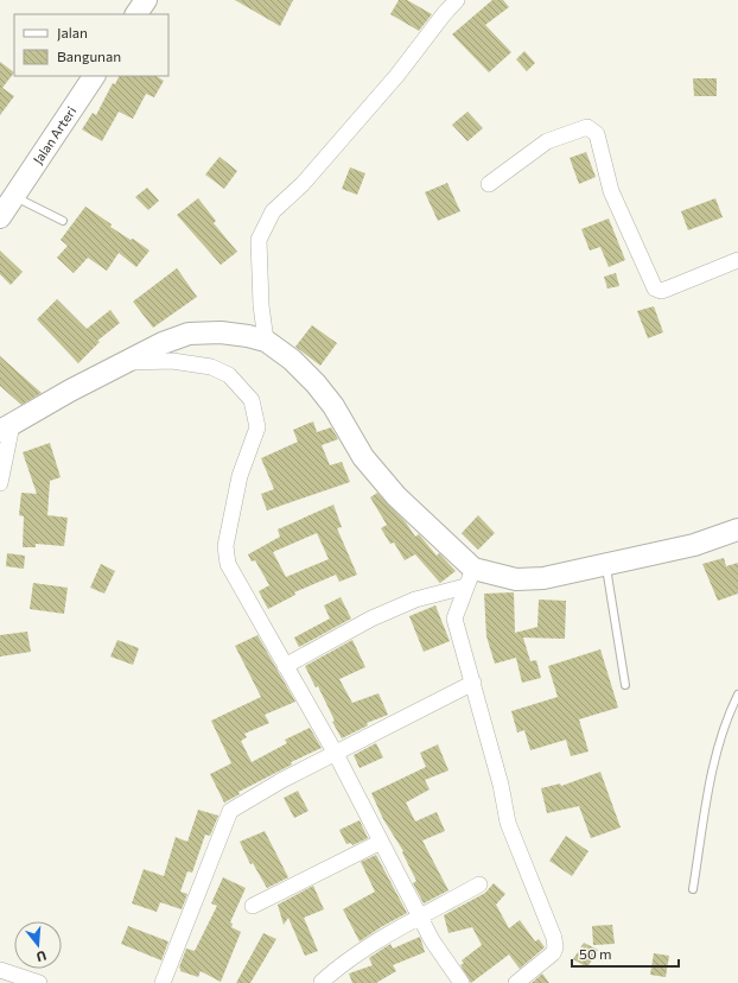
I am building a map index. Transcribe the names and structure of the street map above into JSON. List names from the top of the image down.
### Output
{
  "streets": {
    "street": ["Jalan Arteri"]
  },
  "legend": ["Jalan", "Bangunan"],
  "scale_bar": "50 m",
  "north": "bottom"
}
